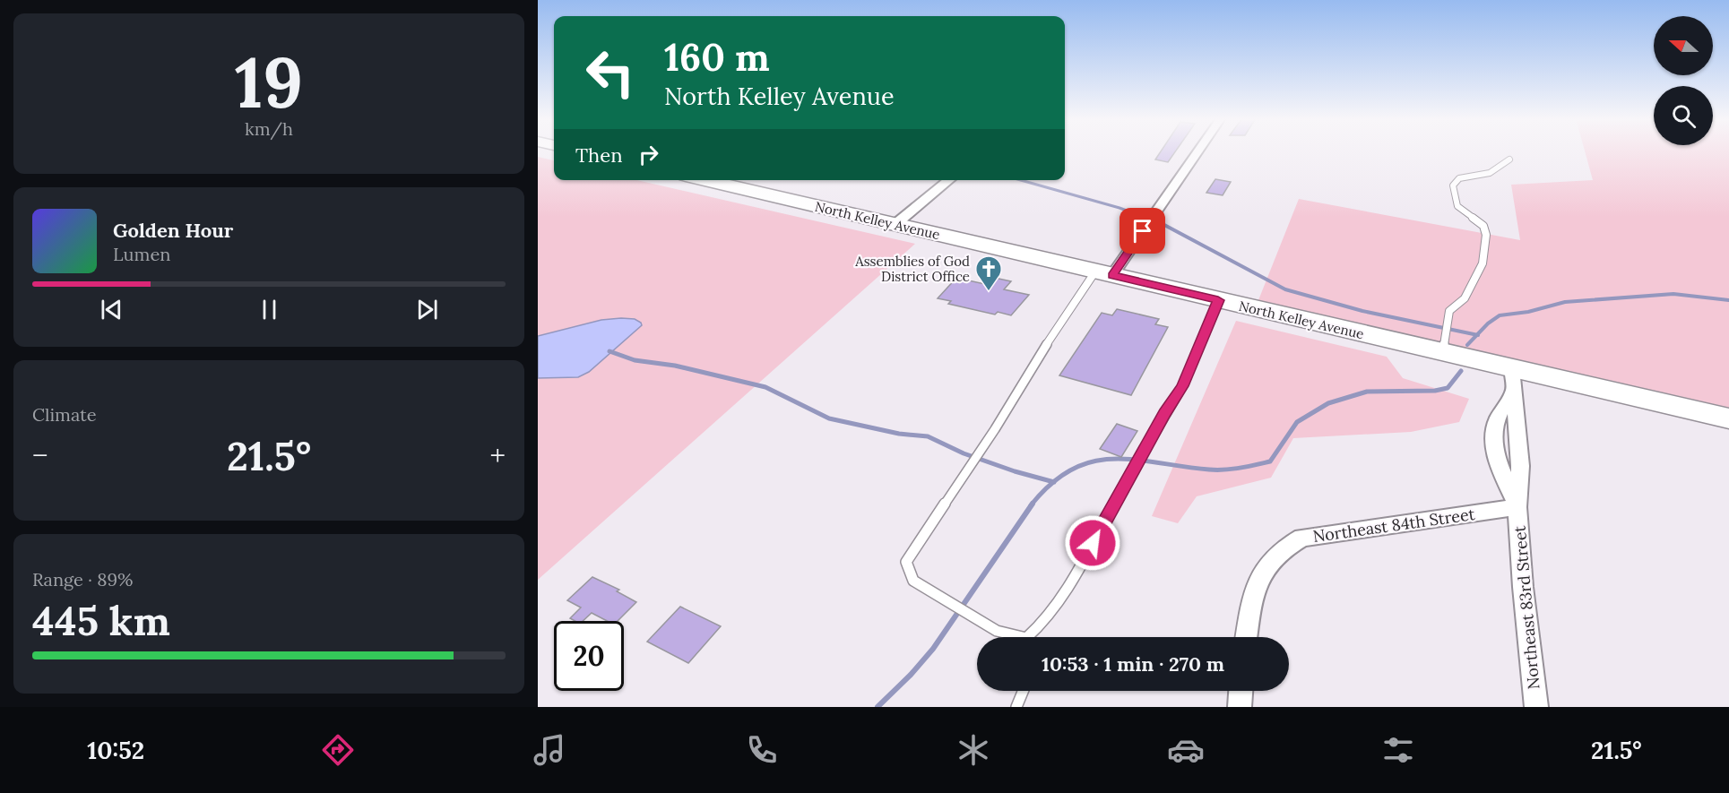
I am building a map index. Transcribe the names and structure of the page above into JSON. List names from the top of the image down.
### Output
{
  "streets": {
    "main road": ["North Kelley Avenue"],
    "street": ["Northeast 84th Street", "Northeast 83rd Street"]
  },
  "crossings": [
    ["North Kelley Avenue", "Northeast 83rd Street"],
    ["Northeast 84th Street", "Northeast 83rd Street"]
  ],
  "places": {
    "church": ["Assemblies of God District Office"]
  },
  "north": "left",
  "page": {
    "tile": [
      ["19", "km/h"],
      "Climate",
      ["Range · 89%", "445 km"]
    ],
    "turn": ["160 m", "North Kelley Avenue"],
    "then": "Then",
    "song": ["Golden Hour", "Lumen"],
    "heat": ["−", "21.5°", "+"],
    "limit": "20",
    "trip": "10:53 · 1 min · 270 m",
    "tabs": ["10:52", "21.5°"]
  }
}
